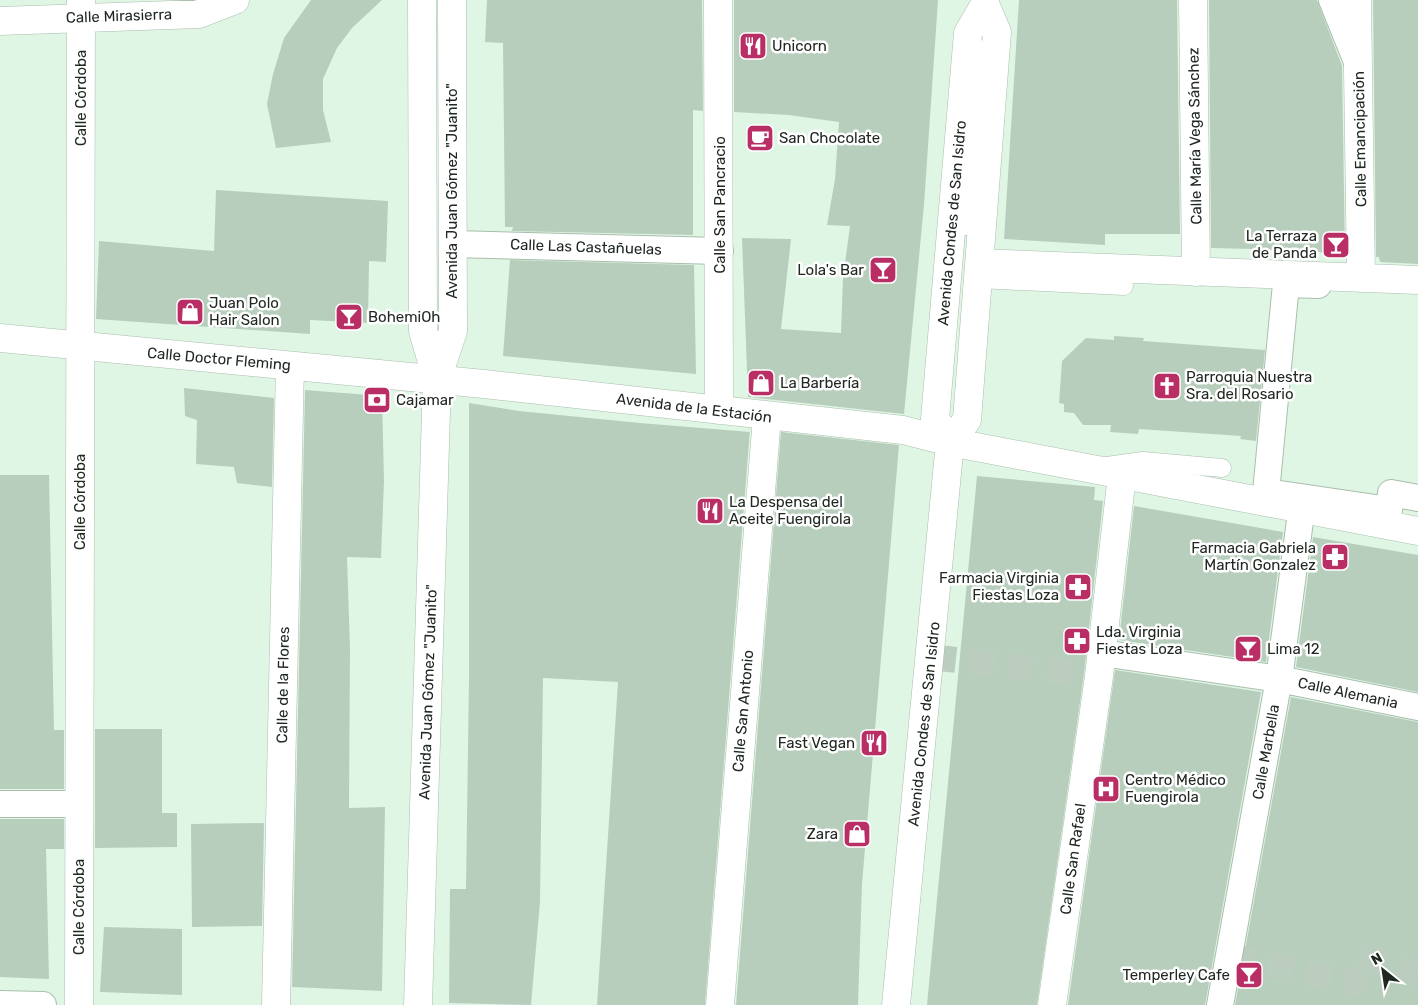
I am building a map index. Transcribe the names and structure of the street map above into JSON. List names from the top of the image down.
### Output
{
  "streets": {
    "street": [
      "Calle Mirasierra",
      "Calle Córdoba",
      "Calle María Vega Sánchez",
      "Calle Emancipación",
      "Avenida Juan Gómez \"Juanito\"",
      "Calle San Pancracio",
      "Avenida Condes de San Isidro",
      "Calle Las Castañuelas",
      "Calle Doctor Fleming",
      "Avenida de la Estación",
      "Calle de la Flores",
      "Calle Alemania",
      "Calle San Antonio",
      "Calle Marbella",
      "Calle San Rafael"
    ]
  },
  "crossings": [
    ["Calle Mirasierra", "Calle Córdoba"],
    ["Calle Córdoba", "Calle Doctor Fleming"],
    ["Avenida Juan Gómez \"Juanito\"", "Calle Las Castañuelas"],
    ["Avenida Juan Gómez \"Juanito\"", "Calle Doctor Fleming"],
    ["Avenida Juan Gómez \"Juanito\"", "Avenida de la Estación"],
    ["Calle San Pancracio", "Calle Las Castañuelas"],
    ["Calle San Pancracio", "Avenida de la Estación"],
    ["Avenida Condes de San Isidro", "Avenida de la Estación"],
    ["Calle Doctor Fleming", "Avenida de la Estación"],
    ["Calle Doctor Fleming", "Calle de la Flores"],
    ["Avenida de la Estación", "Calle San Antonio"],
    ["Avenida de la Estación", "Calle Marbella"],
    ["Avenida de la Estación", "Calle San Rafael"],
    ["Calle Alemania", "Calle Marbella"],
    ["Calle Alemania", "Calle San Rafael"]
  ],
  "places": {
    "restaurant": ["Unicorn", "La Despensa del Aceite Fuengirola", "Fast Vegan"],
    "cafe": ["San Chocolate"],
    "bar": [
      "La Terraza de Panda",
      "Lola's Bar",
      "BohemiOh",
      "Lima 12",
      "Temperley Cafe"
    ],
    "shop": ["Juan Polo Hair Salon", "La Barbería", "Zara"],
    "church": ["Parroquia Nuestra Sra. del Rosario"],
    "bank": ["Cajamar"],
    "pharmacy": ["Farmacia Gabriela Martín Gonzalez", "Farmacia Virginia Fiestas Loza", "Lda. Virginia Fiestas Loza"],
    "hospital": ["Centro Médico Fuengirola"]
  },
  "north": "top left"
}
